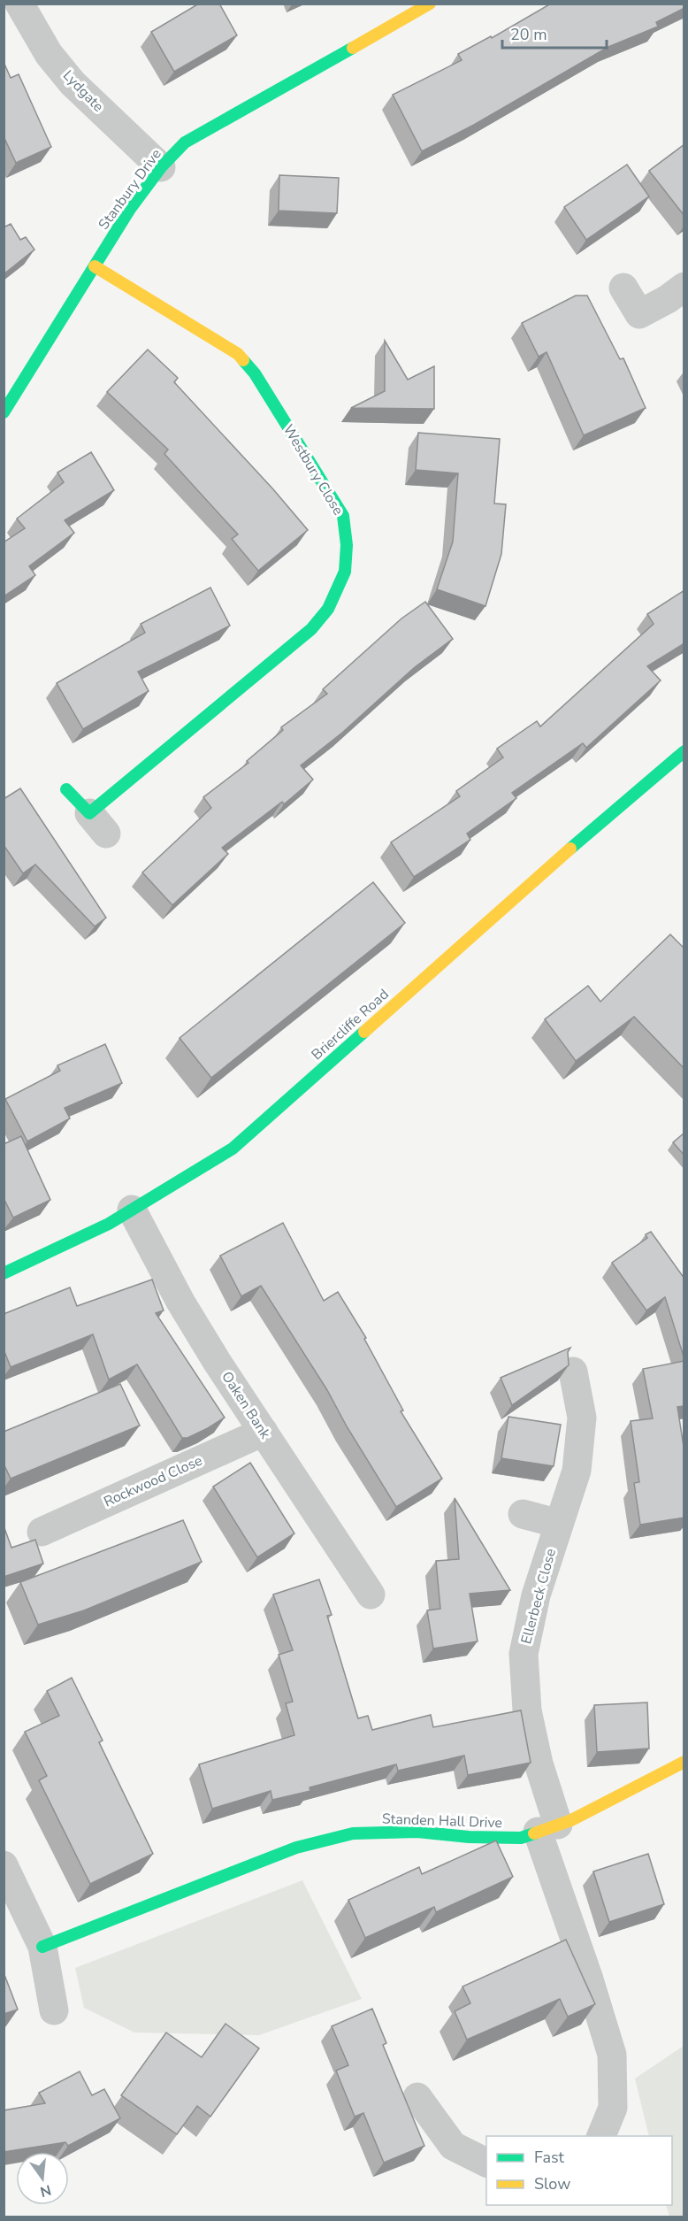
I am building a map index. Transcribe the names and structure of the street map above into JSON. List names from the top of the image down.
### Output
{
  "streets": {
    "street": [
      "Lydgate",
      "Stanbury Drive",
      "Westbury Close",
      "Briercliffe Road",
      "Oaken Bank",
      "Rockwood Close",
      "Ellerbeck Close",
      "Standen Hall Drive"
    ]
  },
  "crossings": [
    ["Lydgate", "Stanbury Drive"],
    ["Stanbury Drive", "Westbury Close"],
    ["Briercliffe Road", "Oaken Bank"],
    ["Oaken Bank", "Rockwood Close"],
    ["Ellerbeck Close", "Standen Hall Drive"]
  ],
  "legend": ["Fast", "Slow"],
  "scale_bar": "20 m",
  "north": "bottom"
}
